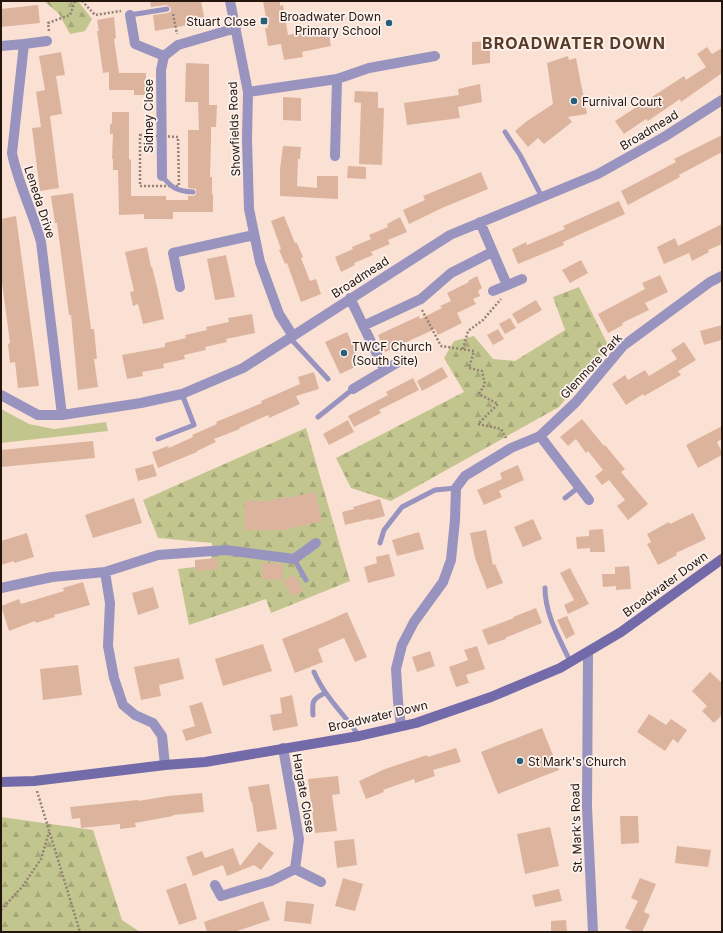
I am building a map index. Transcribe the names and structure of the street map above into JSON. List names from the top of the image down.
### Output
{
  "streets": {
    "street": [
      "Sidney Close",
      "Showfields Road",
      "Broadmead",
      "Leneda Drive",
      "Glenmore Park",
      "Broadwater Down",
      "Hargate Close",
      "St. Mark's Road"
    ]
  },
  "crossings": [
    ["Showfields Road", "Broadmead"],
    ["Broadmead", "Leneda Drive"],
    ["Broadwater Down", "Hargate Close"],
    ["Broadwater Down", "St. Mark's Road"]
  ],
  "districts": ["BROADWATER DOWN"],
  "places": {
    "transit": ["Stuart Close"],
    "other": [
      "Broadwater Down Primary School",
      "Furnival Court",
      "TWCF Church (South Site)",
      "St Mark's Church"
    ]
  }
}
